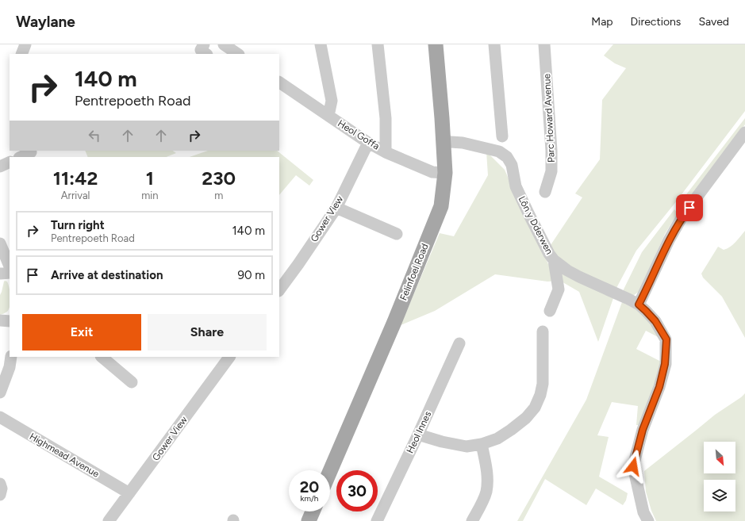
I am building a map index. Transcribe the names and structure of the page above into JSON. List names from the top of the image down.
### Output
{
  "streets": {
    "main road": ["Felinfoel Road"],
    "street": [
      "Parc Howard Avenue",
      "Heol Goffa",
      "Gower View",
      "Lôn y Dderwen",
      "Heol Innes",
      "Highmead Avenue"
    ]
  },
  "crossings": [
    ["Heol Goffa", "Gower View"],
    ["Heol Goffa", "Felinfoel Road"],
    ["Gower View", "Highmead Avenue"],
    ["Lôn y Dderwen", "Felinfoel Road"]
  ],
  "north": "bottom right",
  "page": {
    "header": "Waylane",
    "nav": ["Map", "Directions", "Saved"],
    "turn": ["140 m", "Pentrepoeth Road"],
    "eta": [
      "11:42",
      "Arrival",
      "1",
      "min",
      "230",
      "m"
    ],
    "list": [
      {
        "name": "Turn right",
        "note": "Pentrepoeth Road",
        "value": "140 m"
      },
      {
        "name": "Arrive at destination",
        "value": "90 m"
      }
    ],
    "buttons": ["Exit", "Share"],
    "speed": "20 km/h",
    "limit": "30"
  }
}
